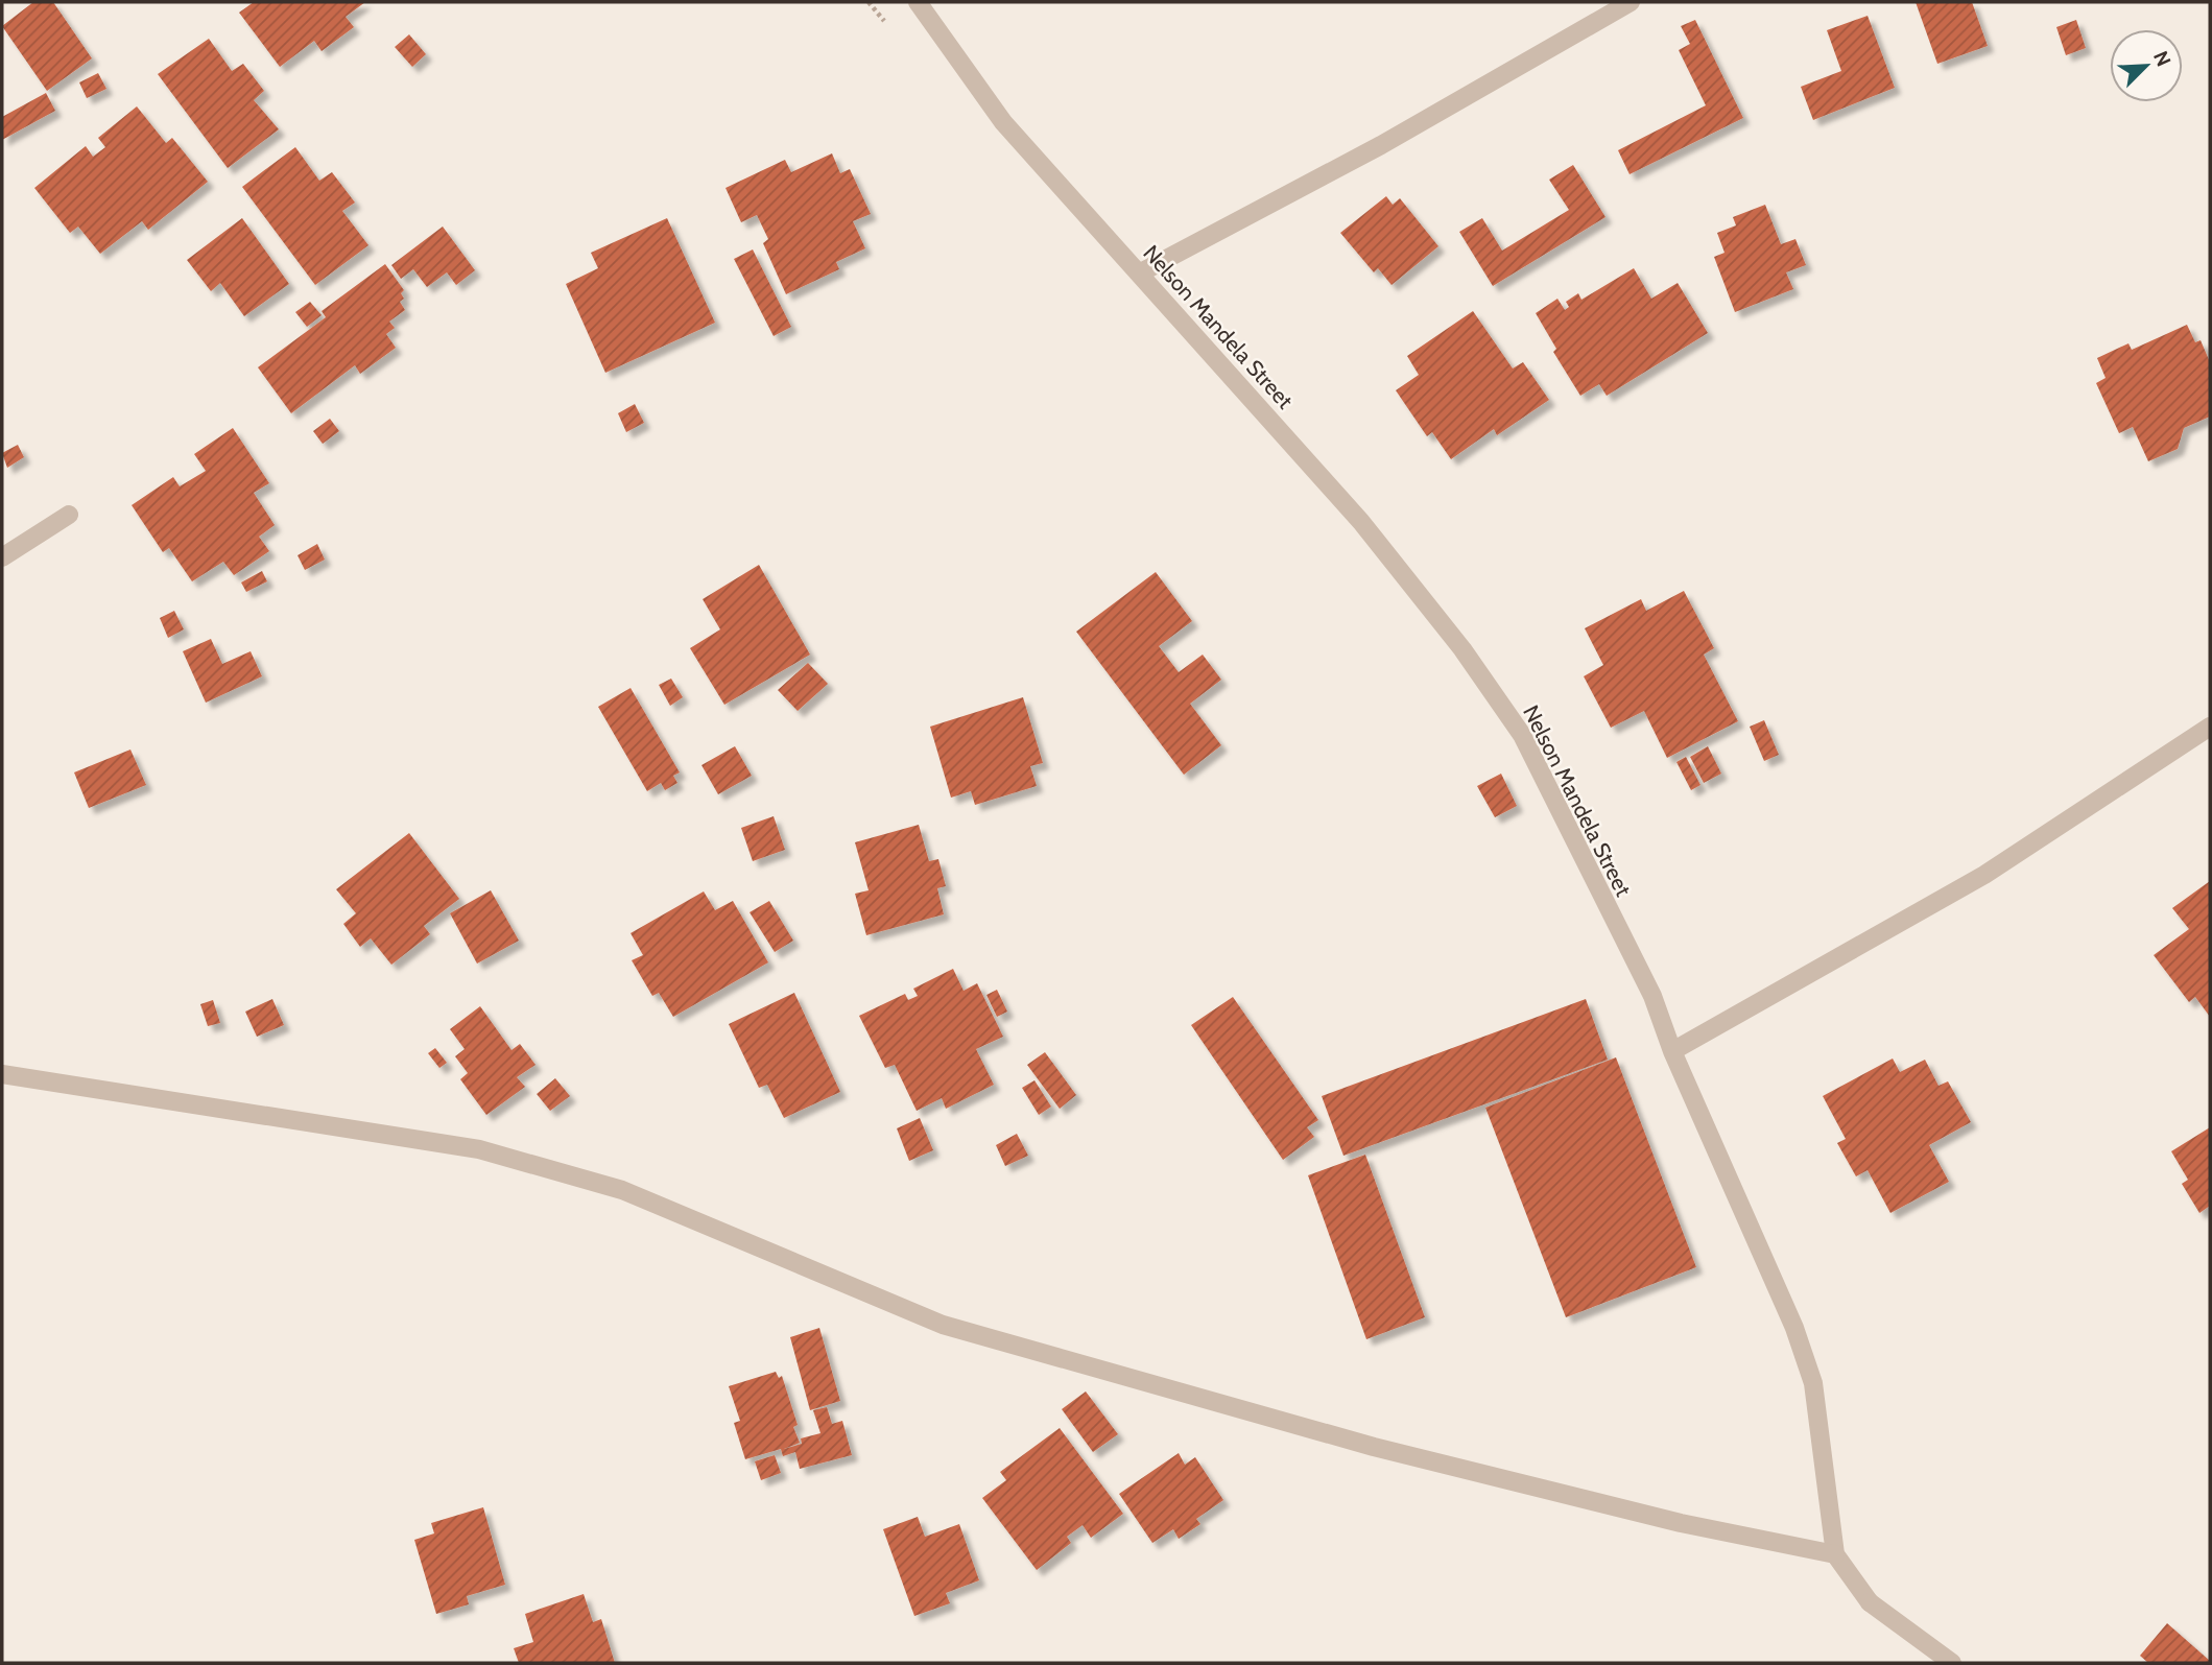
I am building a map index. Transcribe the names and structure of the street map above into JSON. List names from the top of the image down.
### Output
{
  "streets": {
    "street": ["Nelson Mandela Street"]
  },
  "north": "top right"
}
